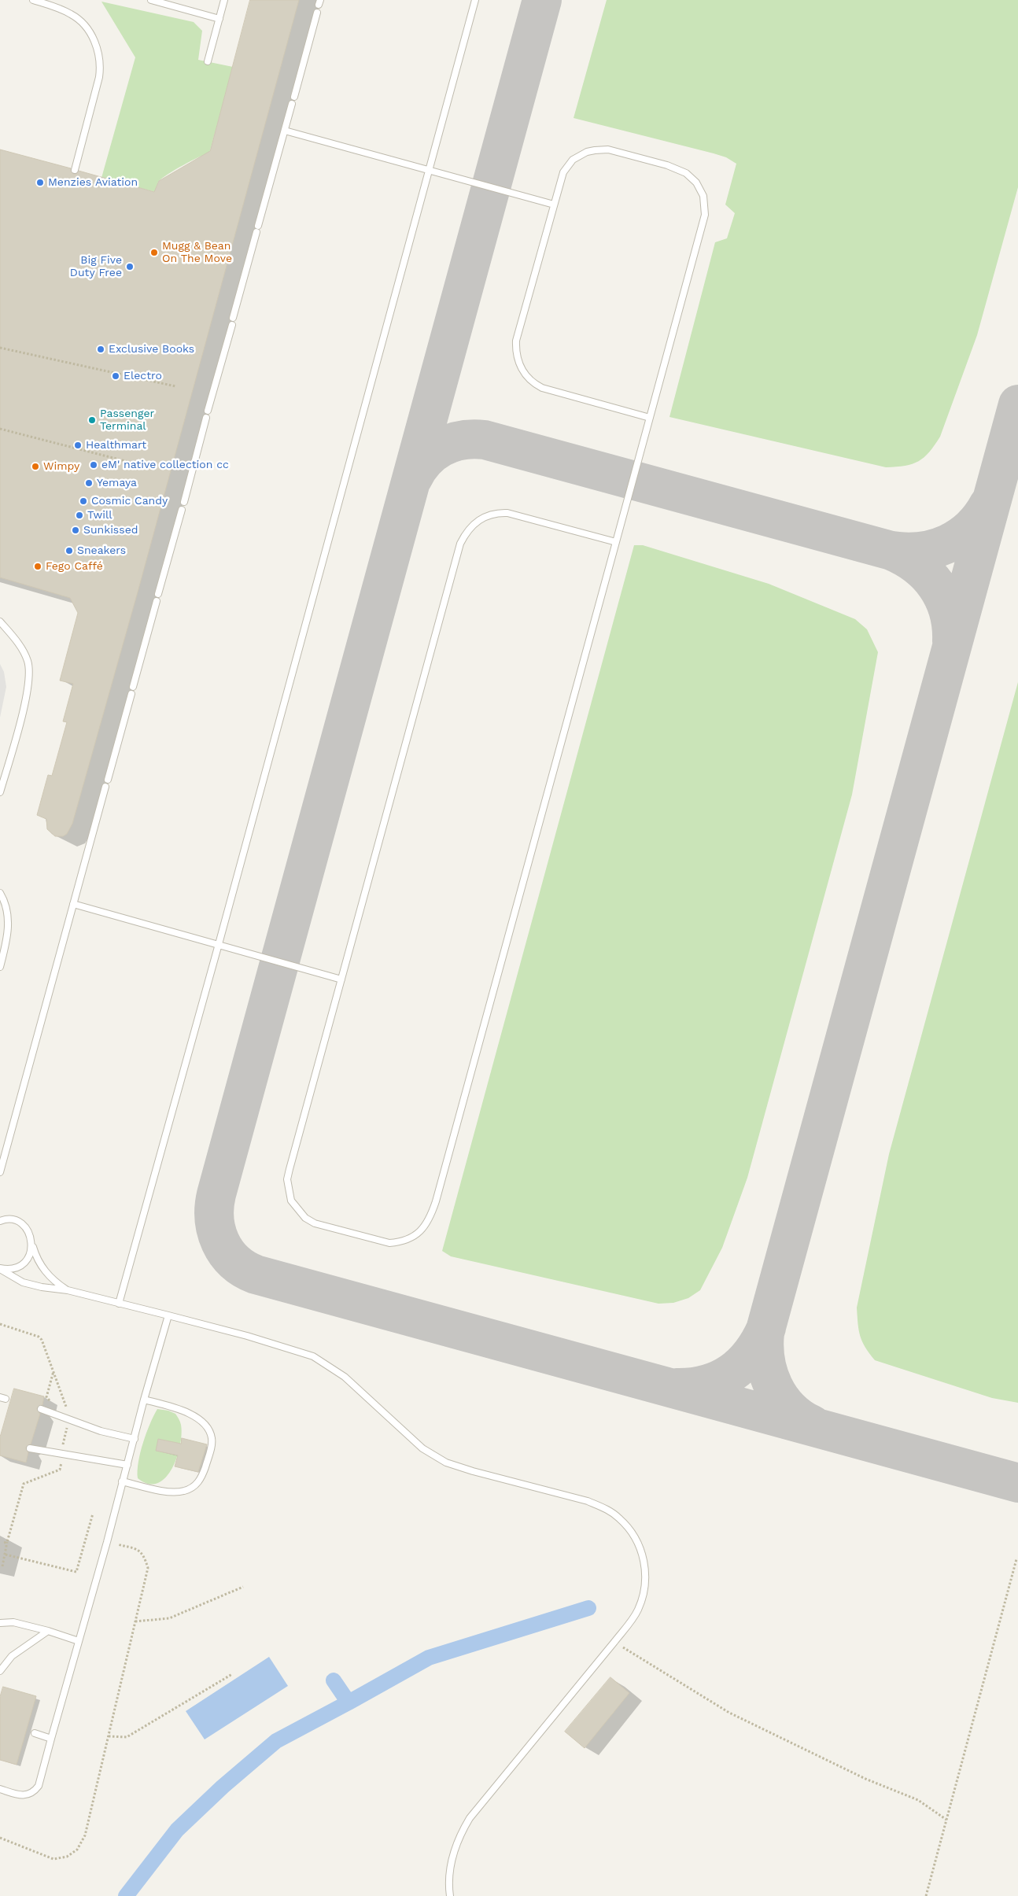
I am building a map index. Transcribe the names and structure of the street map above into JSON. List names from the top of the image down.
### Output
{
  "places": [
    "Menzies Aviation",
    "Mugg & Bean On The Move",
    "Big Five Duty Free",
    "Exclusive Books",
    "Electro",
    "Passenger Terminal",
    "Healthmart",
    "eM' native collection cc",
    "Wimpy",
    "Yemaya",
    "Cosmic Candy",
    "Twill",
    "Sunkissed",
    "Sneakers",
    "Fego Caffé"
  ]
}
